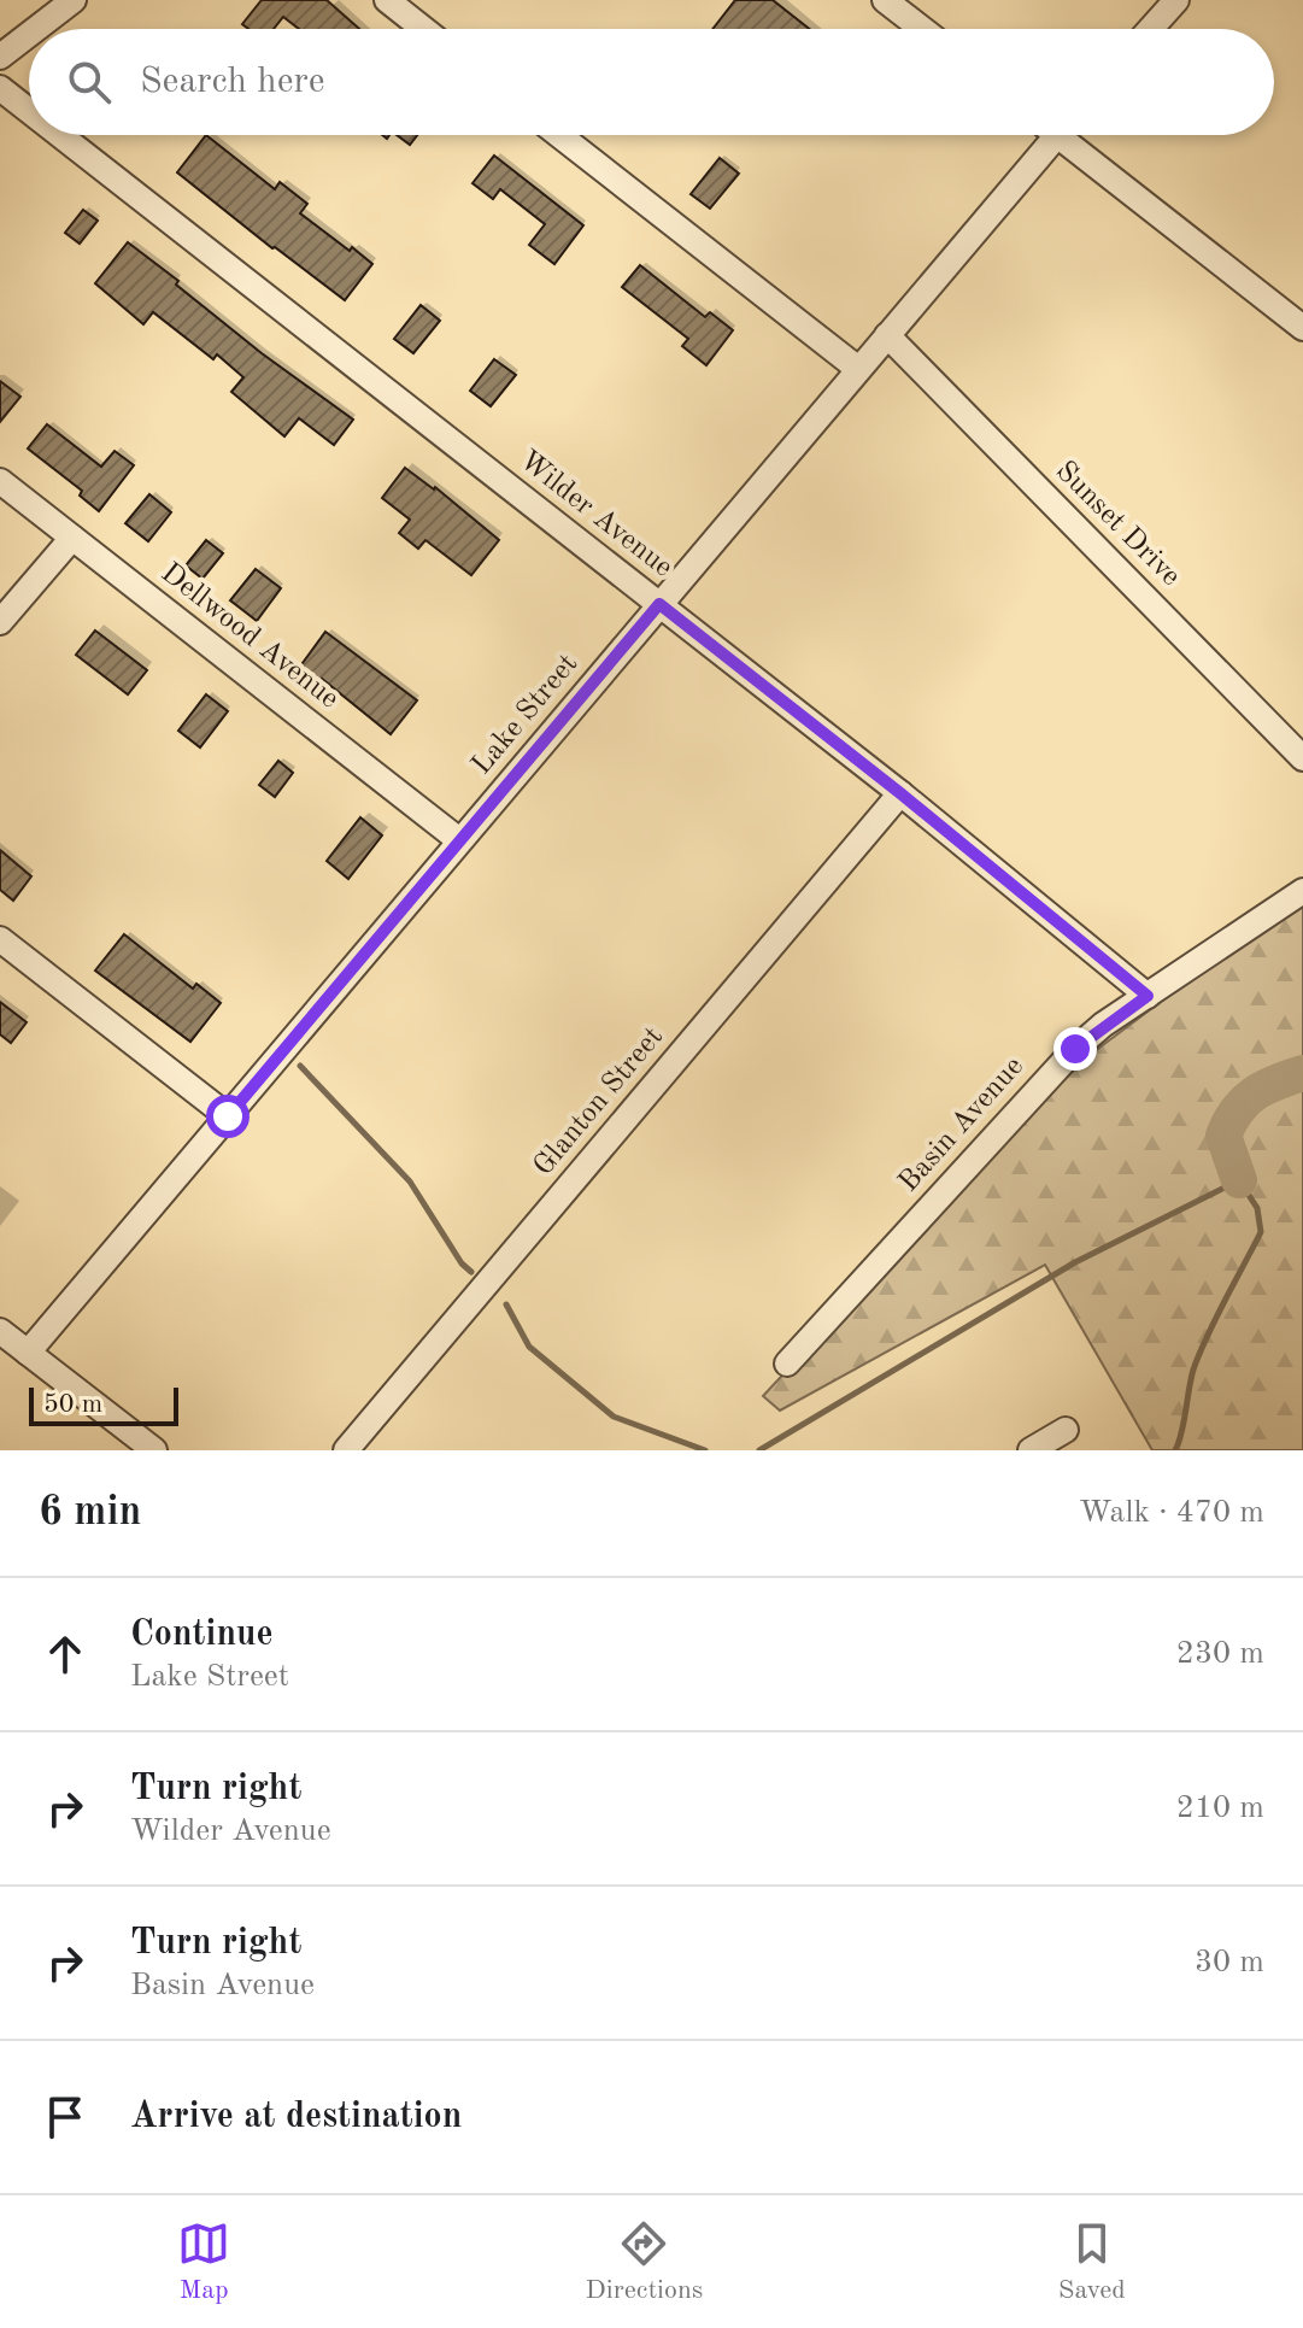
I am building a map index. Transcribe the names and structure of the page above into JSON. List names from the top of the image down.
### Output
{
  "streets": {
    "street": [
      "Wilder Avenue",
      "Sunset Drive",
      "Dellwood Avenue",
      "Lake Street",
      "Glanton Street",
      "Basin Avenue"
    ]
  },
  "crossings": [
    ["Wilder Avenue", "Lake Street"],
    ["Wilder Avenue", "Glanton Street"],
    ["Wilder Avenue", "Basin Avenue"],
    ["Sunset Drive", "Lake Street"],
    ["Dellwood Avenue", "Lake Street"]
  ],
  "scale_bar": "50 m",
  "page": {
    "search": "Search here",
    "scale": "50 m",
    "heading": ["6 min", "Walk · 470 m"],
    "list": [
      ["Continue", "Lake Street", "230 m"],
      ["Turn right", "Wilder Avenue", "210 m"],
      ["Turn right", "Basin Avenue", "30 m"],
      "Arrive at destination"
    ],
    "nav": ["Map", "Directions", "Saved"]
  }
}
